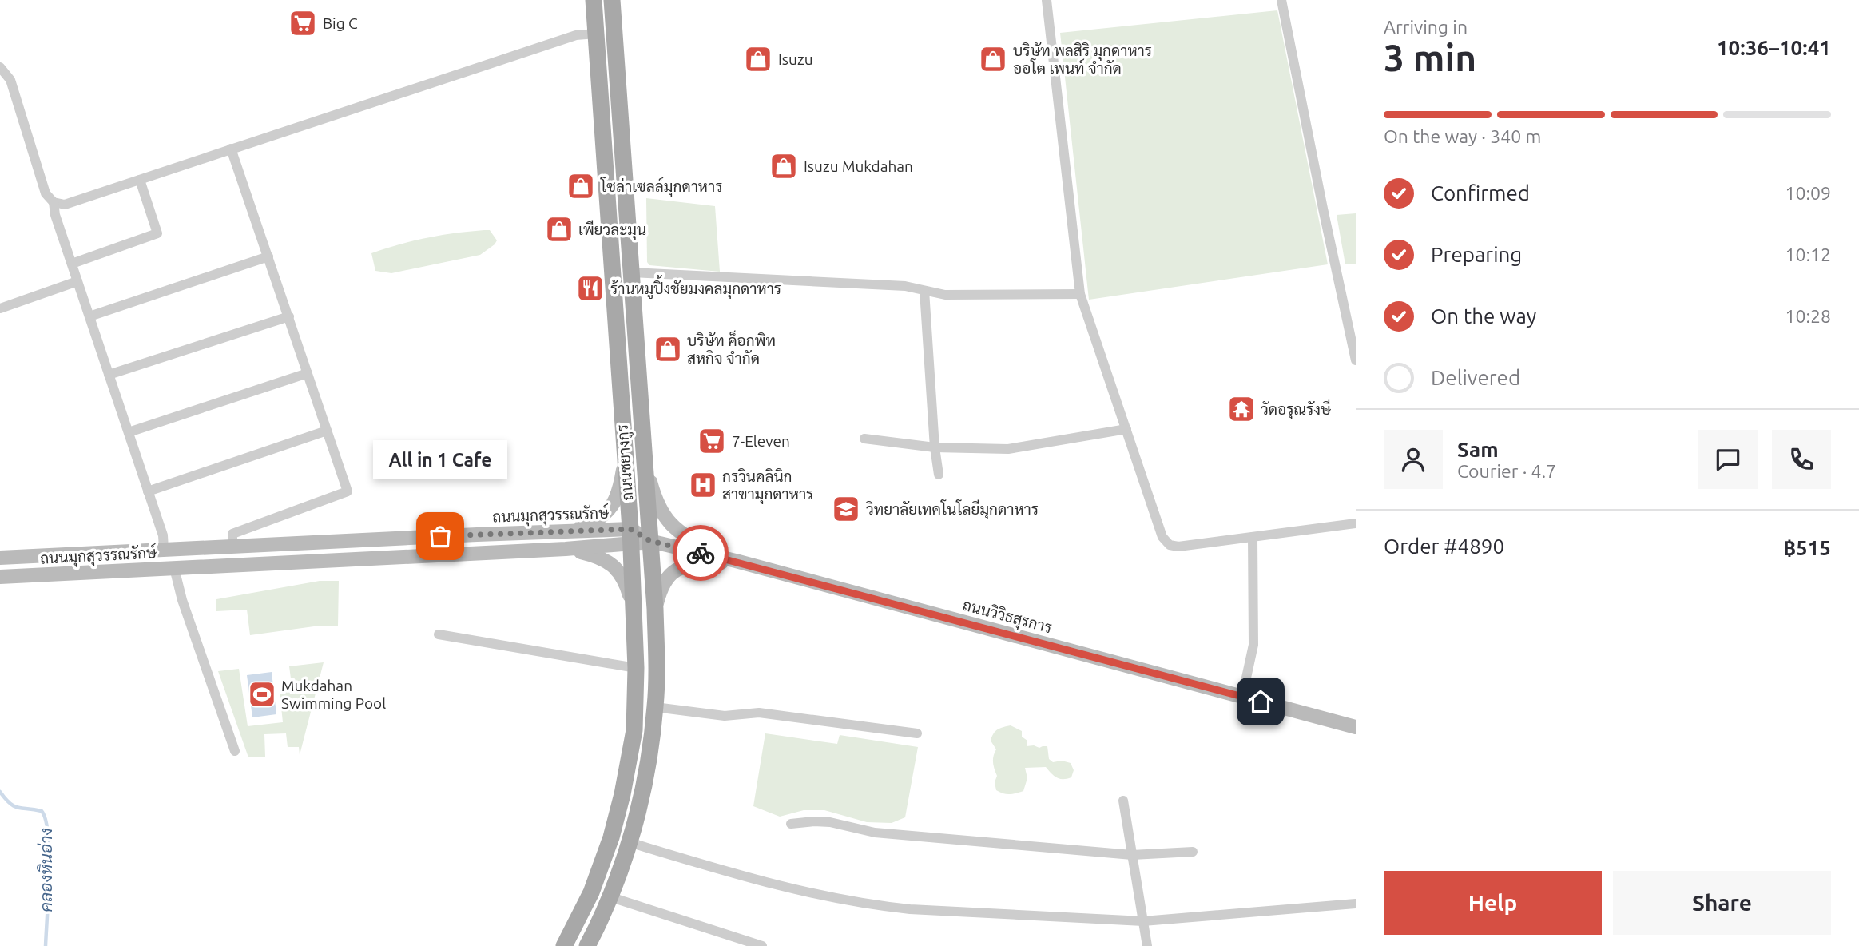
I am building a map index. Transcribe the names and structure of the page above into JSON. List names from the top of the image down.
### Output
{
  "streets": {
    "main road": ["ถนนชยางกูร", "ถนนมุกสุวรรณรักษ์", "ถนนวิวิธสุรการ"]
  },
  "crossings": [
    ["ถนนชยางกูร", "ถนนมุกสุวรรณรักษ์"],
    ["ถนนชยางกูร", "ถนนวิวิธสุรการ"],
    ["ถนนมุกสุวรรณรักษ์", "ถนนวิวิธสุรการ"]
  ],
  "water": ["คลองหินอ่าง"],
  "places": {
    "supermarket": ["Big C", "7-Eleven"],
    "shop": [
      "Isuzu",
      "บริษัท พลสิริ มุกดาหาร ออโต เพนท์ จำกัด",
      "Isuzu Mukdahan",
      "โซล่าเซลล์มุกดาหาร",
      "เพียวละมุน",
      "บริษัท ค็อกพิท สหกิจ จำกัด"
    ],
    "restaurant": ["ร้านหมูปิ้งชัยมงคลมุกดาหาร"],
    "temple": ["วัดอรุณรังษี"],
    "hospital": ["กรวินคลินิก สาขามุกดาหาร"],
    "school or university": ["วิทยาลัยเทคโนโลยีมุกดาหาร"],
    "other": ["All in 1 Cafe"],
    "sports": ["Mukdahan Swimming Pool"]
  },
  "page": {
    "heading": ["3 min", "Arriving in", "10:36–10:41"],
    "panel": [
      "Sam",
      "Courier · 4.7",
      "Order #4890",
      "฿515"
    ],
    "bar": "On the way · 340 m",
    "list": [
      ["Confirmed", "10:09"],
      ["Preparing", "10:12"],
      ["On the way", "10:28"],
      "Delivered"
    ],
    "bubble": "All in 1 Cafe",
    "buttons": ["Help", "Share"]
  }
}
